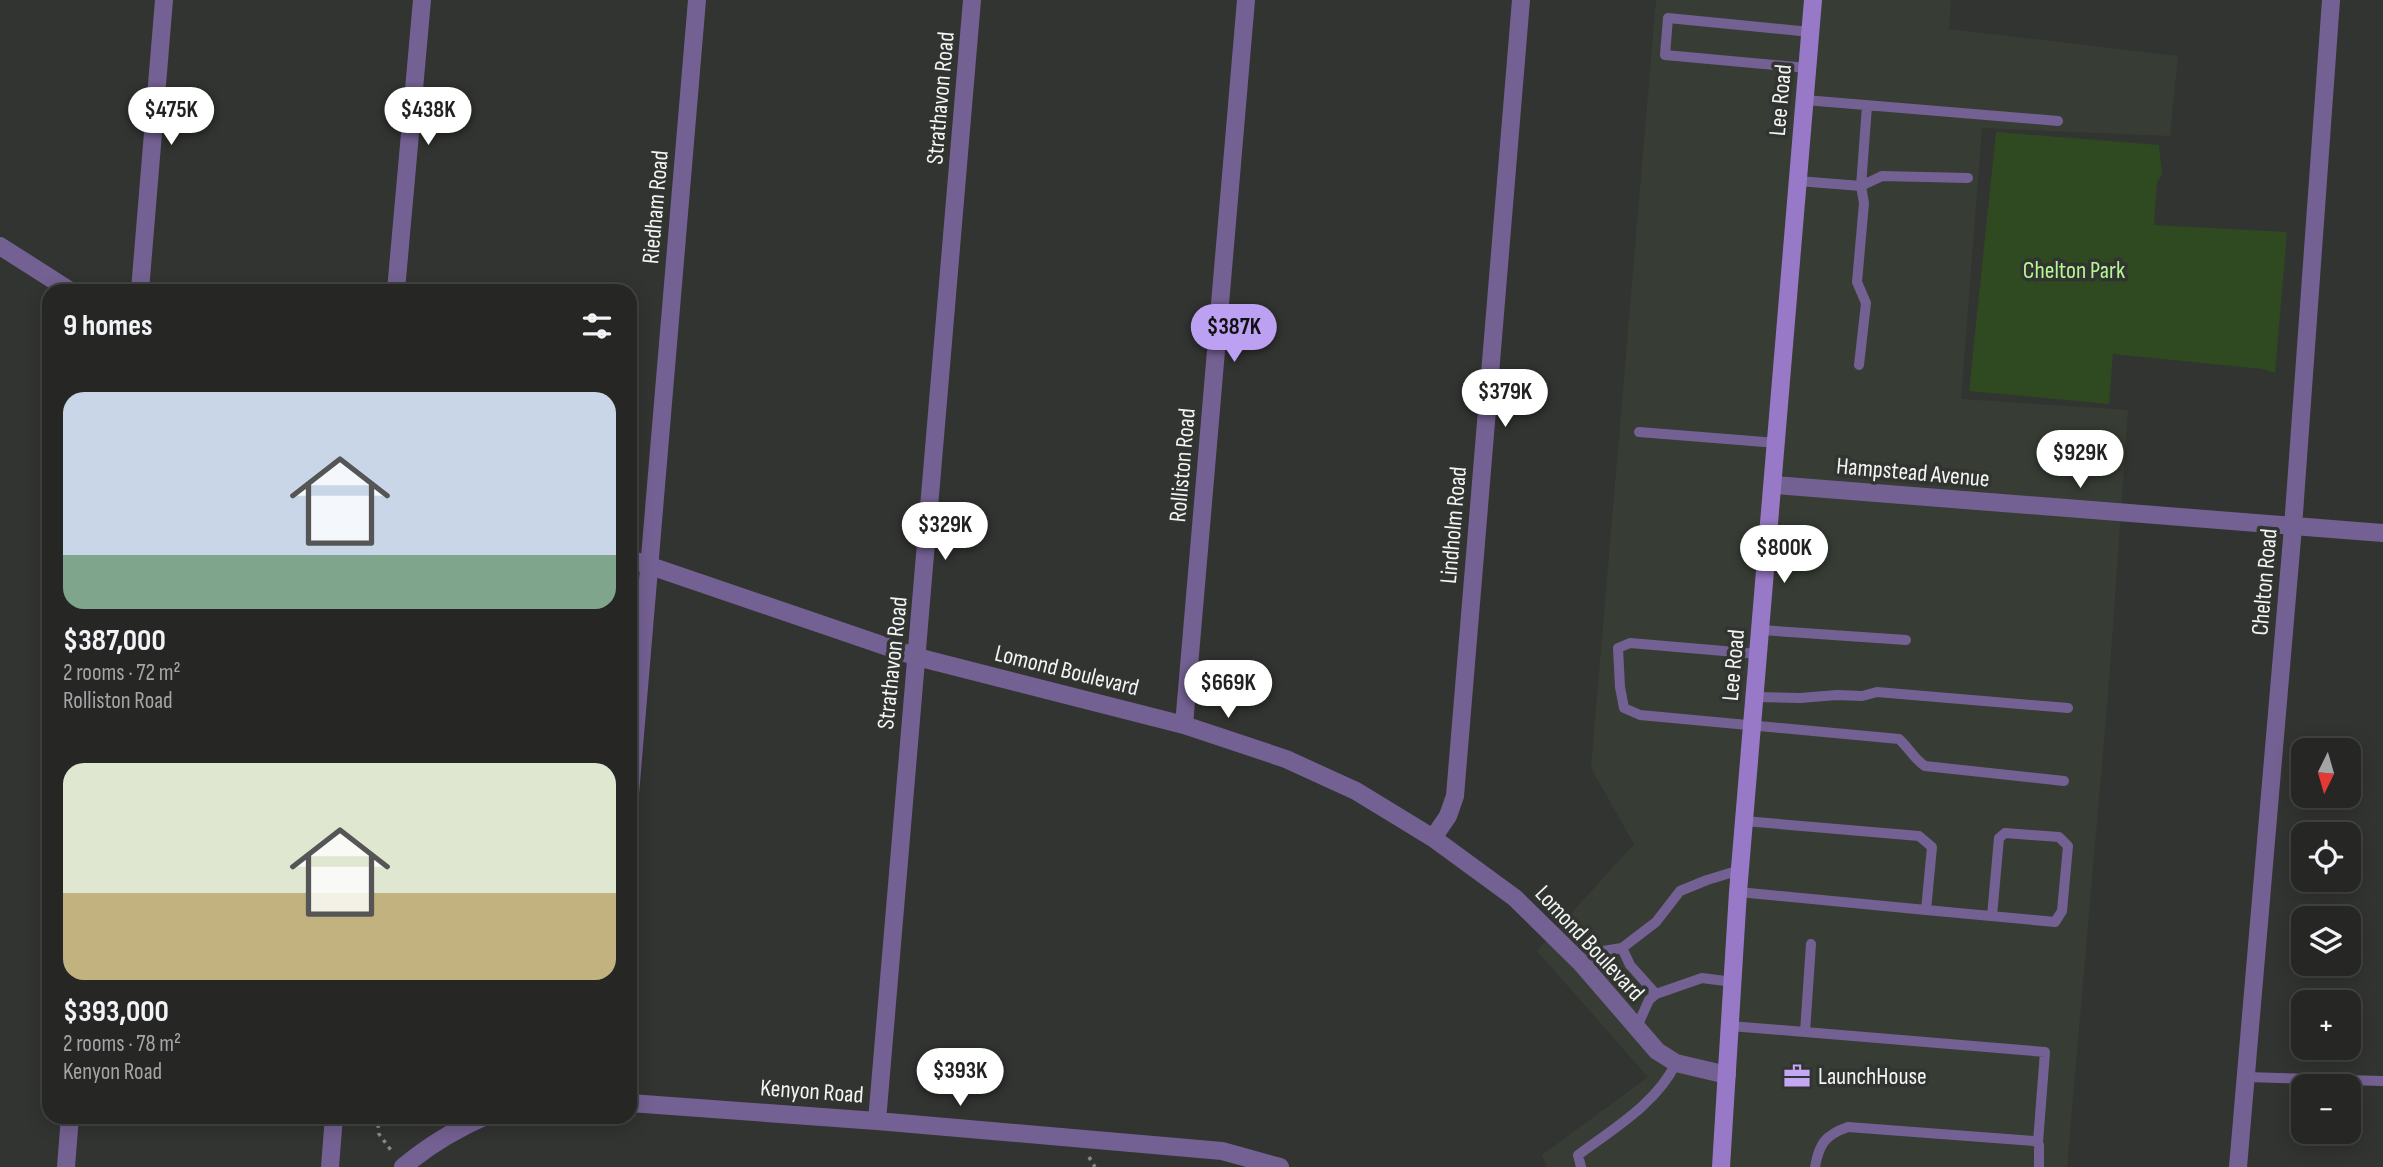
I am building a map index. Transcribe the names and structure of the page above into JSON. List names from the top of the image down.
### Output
{
  "streets": {
    "main road": ["Lee Road"],
    "street": [
      "Strathavon Road",
      "Riedham Road",
      "Rolliston Road",
      "Hampstead Avenue",
      "Lindholm Road",
      "Chelton Road",
      "Lomond Boulevard",
      "Kenyon Road"
    ]
  },
  "crossings": [
    ["Strathavon Road", "Lomond Boulevard"],
    ["Strathavon Road", "Kenyon Road"],
    ["Lee Road", "Hampstead Avenue"],
    ["Lee Road", "Lomond Boulevard"],
    ["Riedham Road", "Lomond Boulevard"],
    ["Rolliston Road", "Lomond Boulevard"],
    ["Hampstead Avenue", "Chelton Road"],
    ["Lindholm Road", "Lomond Boulevard"]
  ],
  "parks": ["Chelton Park"],
  "places": {
    "office": ["LaunchHouse"]
  },
  "north": "bottom",
  "page": {
    "price": [
      "$475K",
      "$438K",
      "$387K",
      "$379K",
      "$929K",
      "$329K",
      "$800K",
      "$669K",
      "$393K"
    ],
    "heading": "9 homes",
    "list": [
      {
        "name": "$387,000",
        "note": "2 rooms · 72 m² · Rolliston Road"
      },
      {
        "name": "$393,000",
        "note": "2 rooms · 78 m² · Kenyon Road"
      }
    ],
    "map_buttons": ["+", "−"]
  }
}
